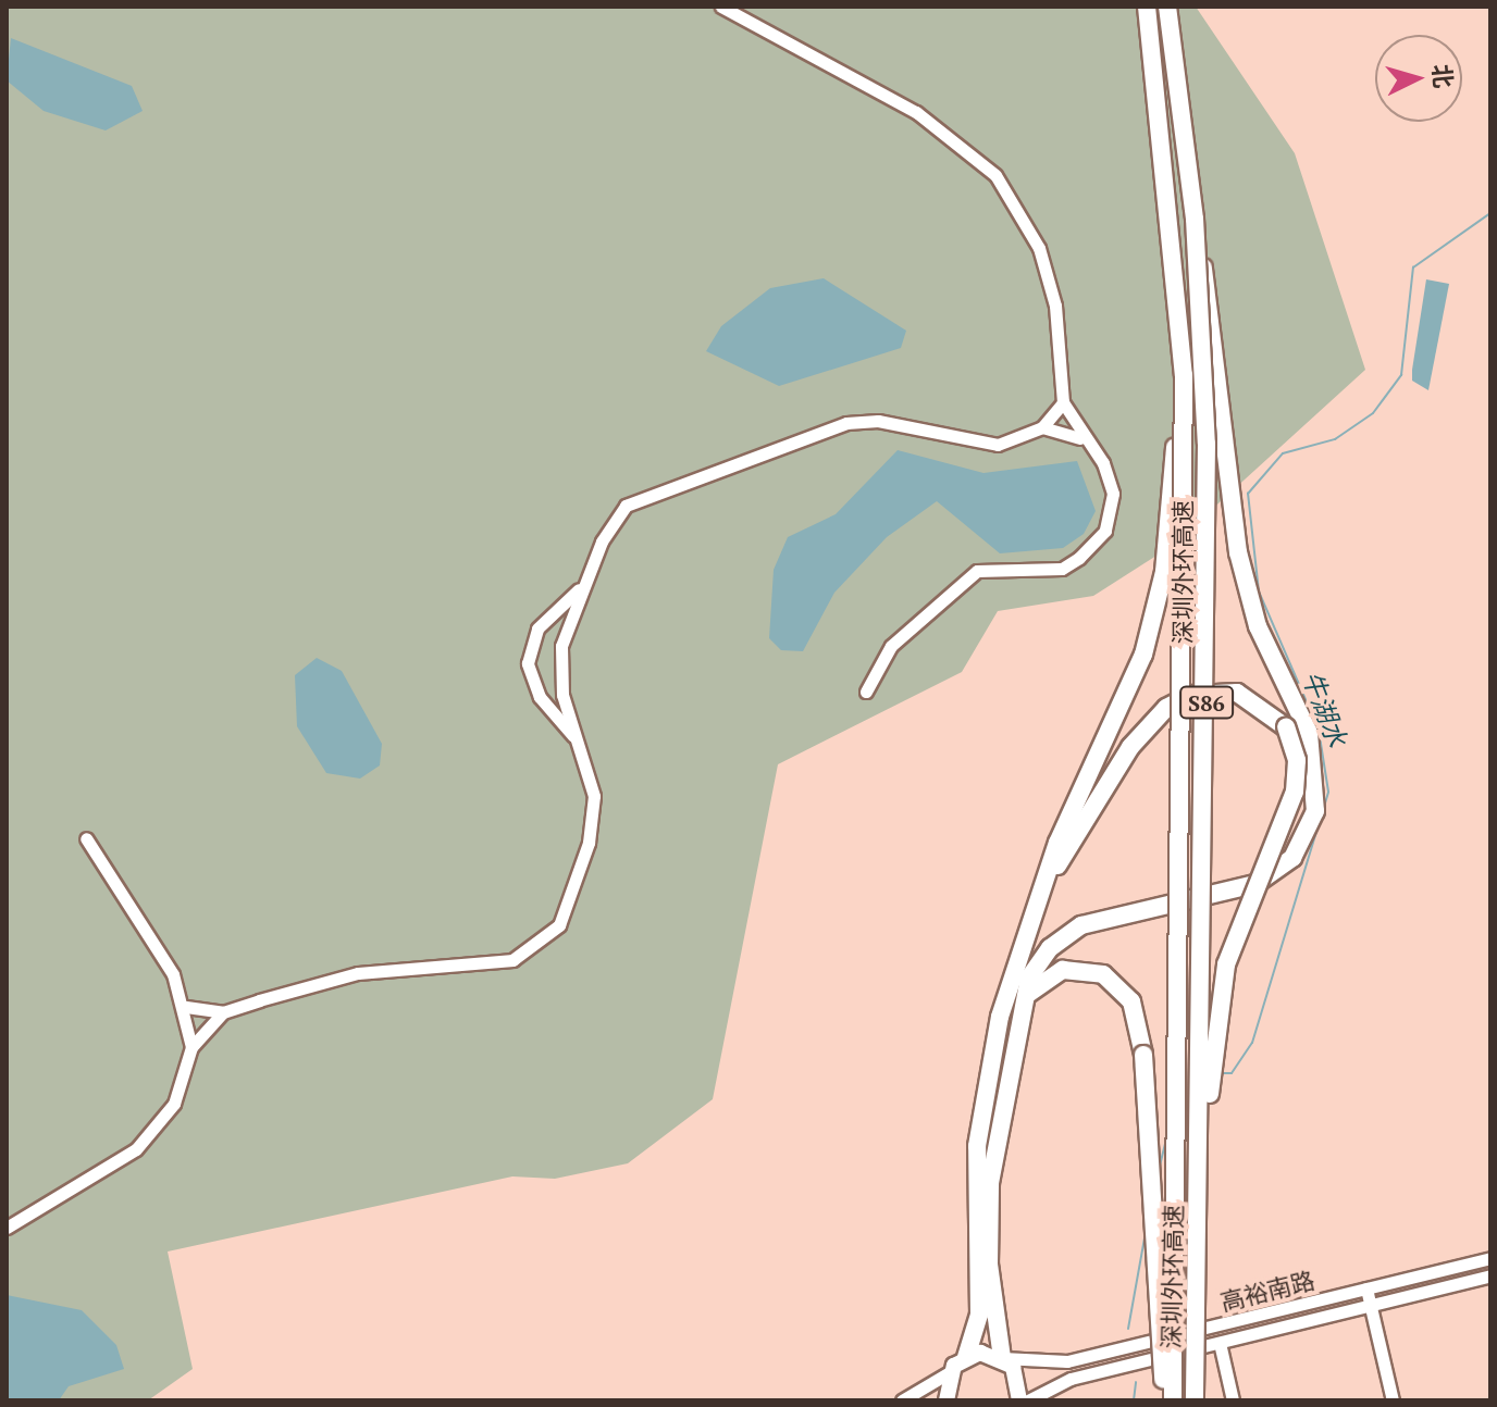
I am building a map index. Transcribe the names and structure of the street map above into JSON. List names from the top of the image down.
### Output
{
  "streets": {
    "highway": ["深圳外环高速", "S86"],
    "street": ["高裕南路"]
  },
  "water": ["牛湖水"],
  "north": "right"
}
